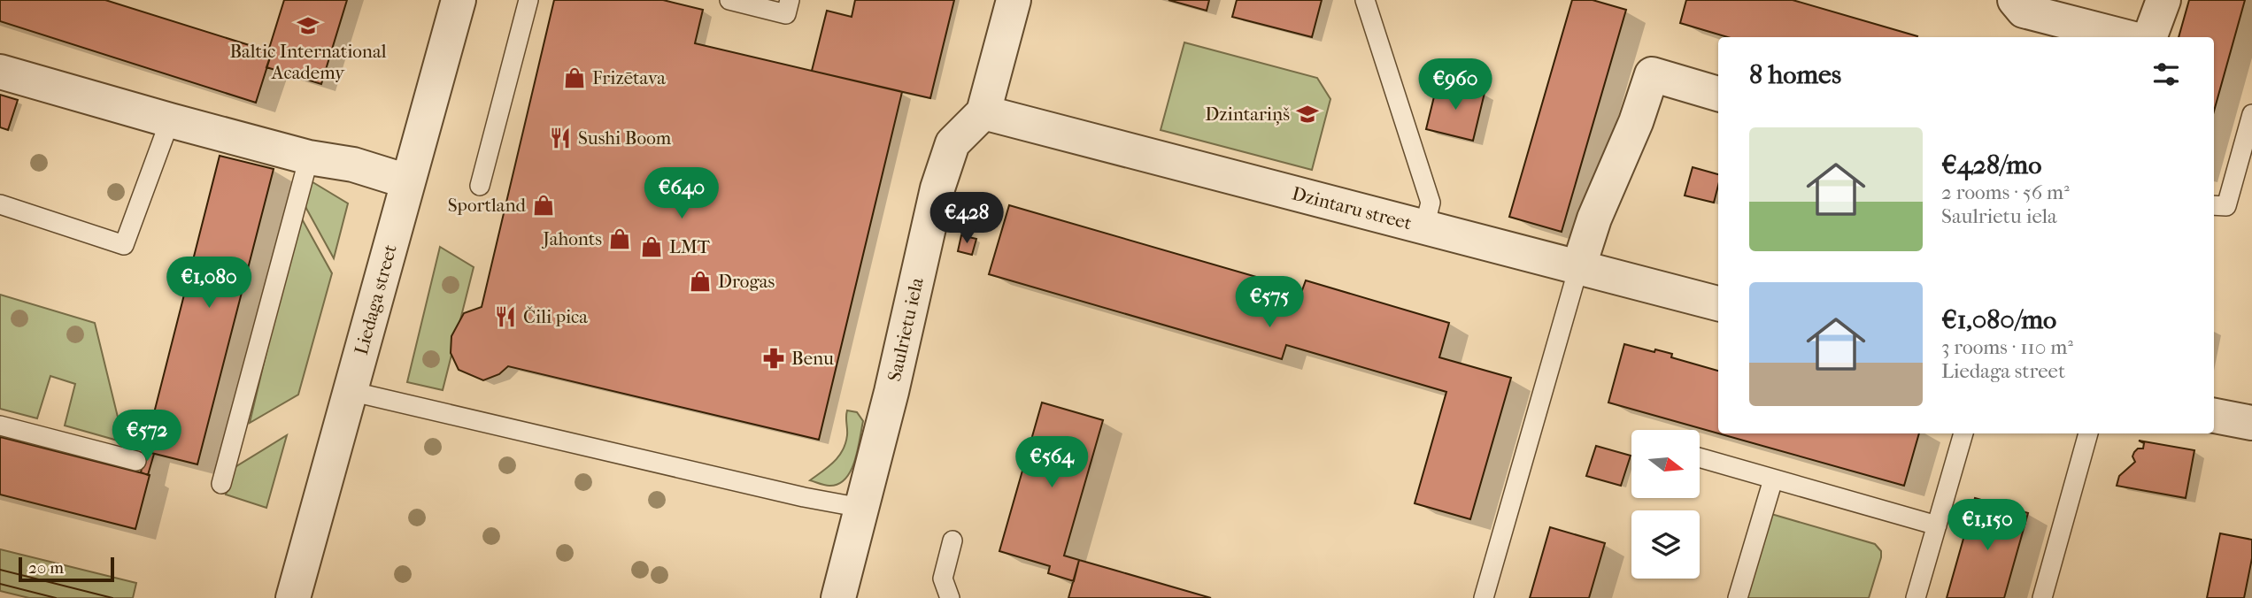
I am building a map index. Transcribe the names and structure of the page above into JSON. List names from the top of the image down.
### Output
{
  "streets": {
    "street": ["Dzintaru street", "Liedaga street", "Saulrietu iela"]
  },
  "crossings": [
    ["Dzintaru street", "Saulrietu iela"]
  ],
  "places": {
    "school or university": ["Baltic International Academy", "Dzintariņš"],
    "shop": [
      "Frizētava",
      "Sportland",
      "Jahonts",
      "LMT",
      "Drogas"
    ],
    "restaurant": ["Sushi Boom", "Čili pica"],
    "pharmacy": ["Benu"]
  },
  "scale_bar": "20 m",
  "north": "right",
  "page": {
    "heading": "8 homes",
    "price": [
      "€960",
      "€640",
      "€428",
      "€1,080",
      "€575",
      "€572",
      "€564",
      "€1,150"
    ],
    "list": [
      {
        "name": "€428/mo",
        "note": "2 rooms · 56 m² · Saulrietu iela"
      },
      {
        "name": "€1,080/mo",
        "note": "3 rooms · 110 m² · Liedaga street"
      }
    ],
    "scale": "20 m"
  }
}
